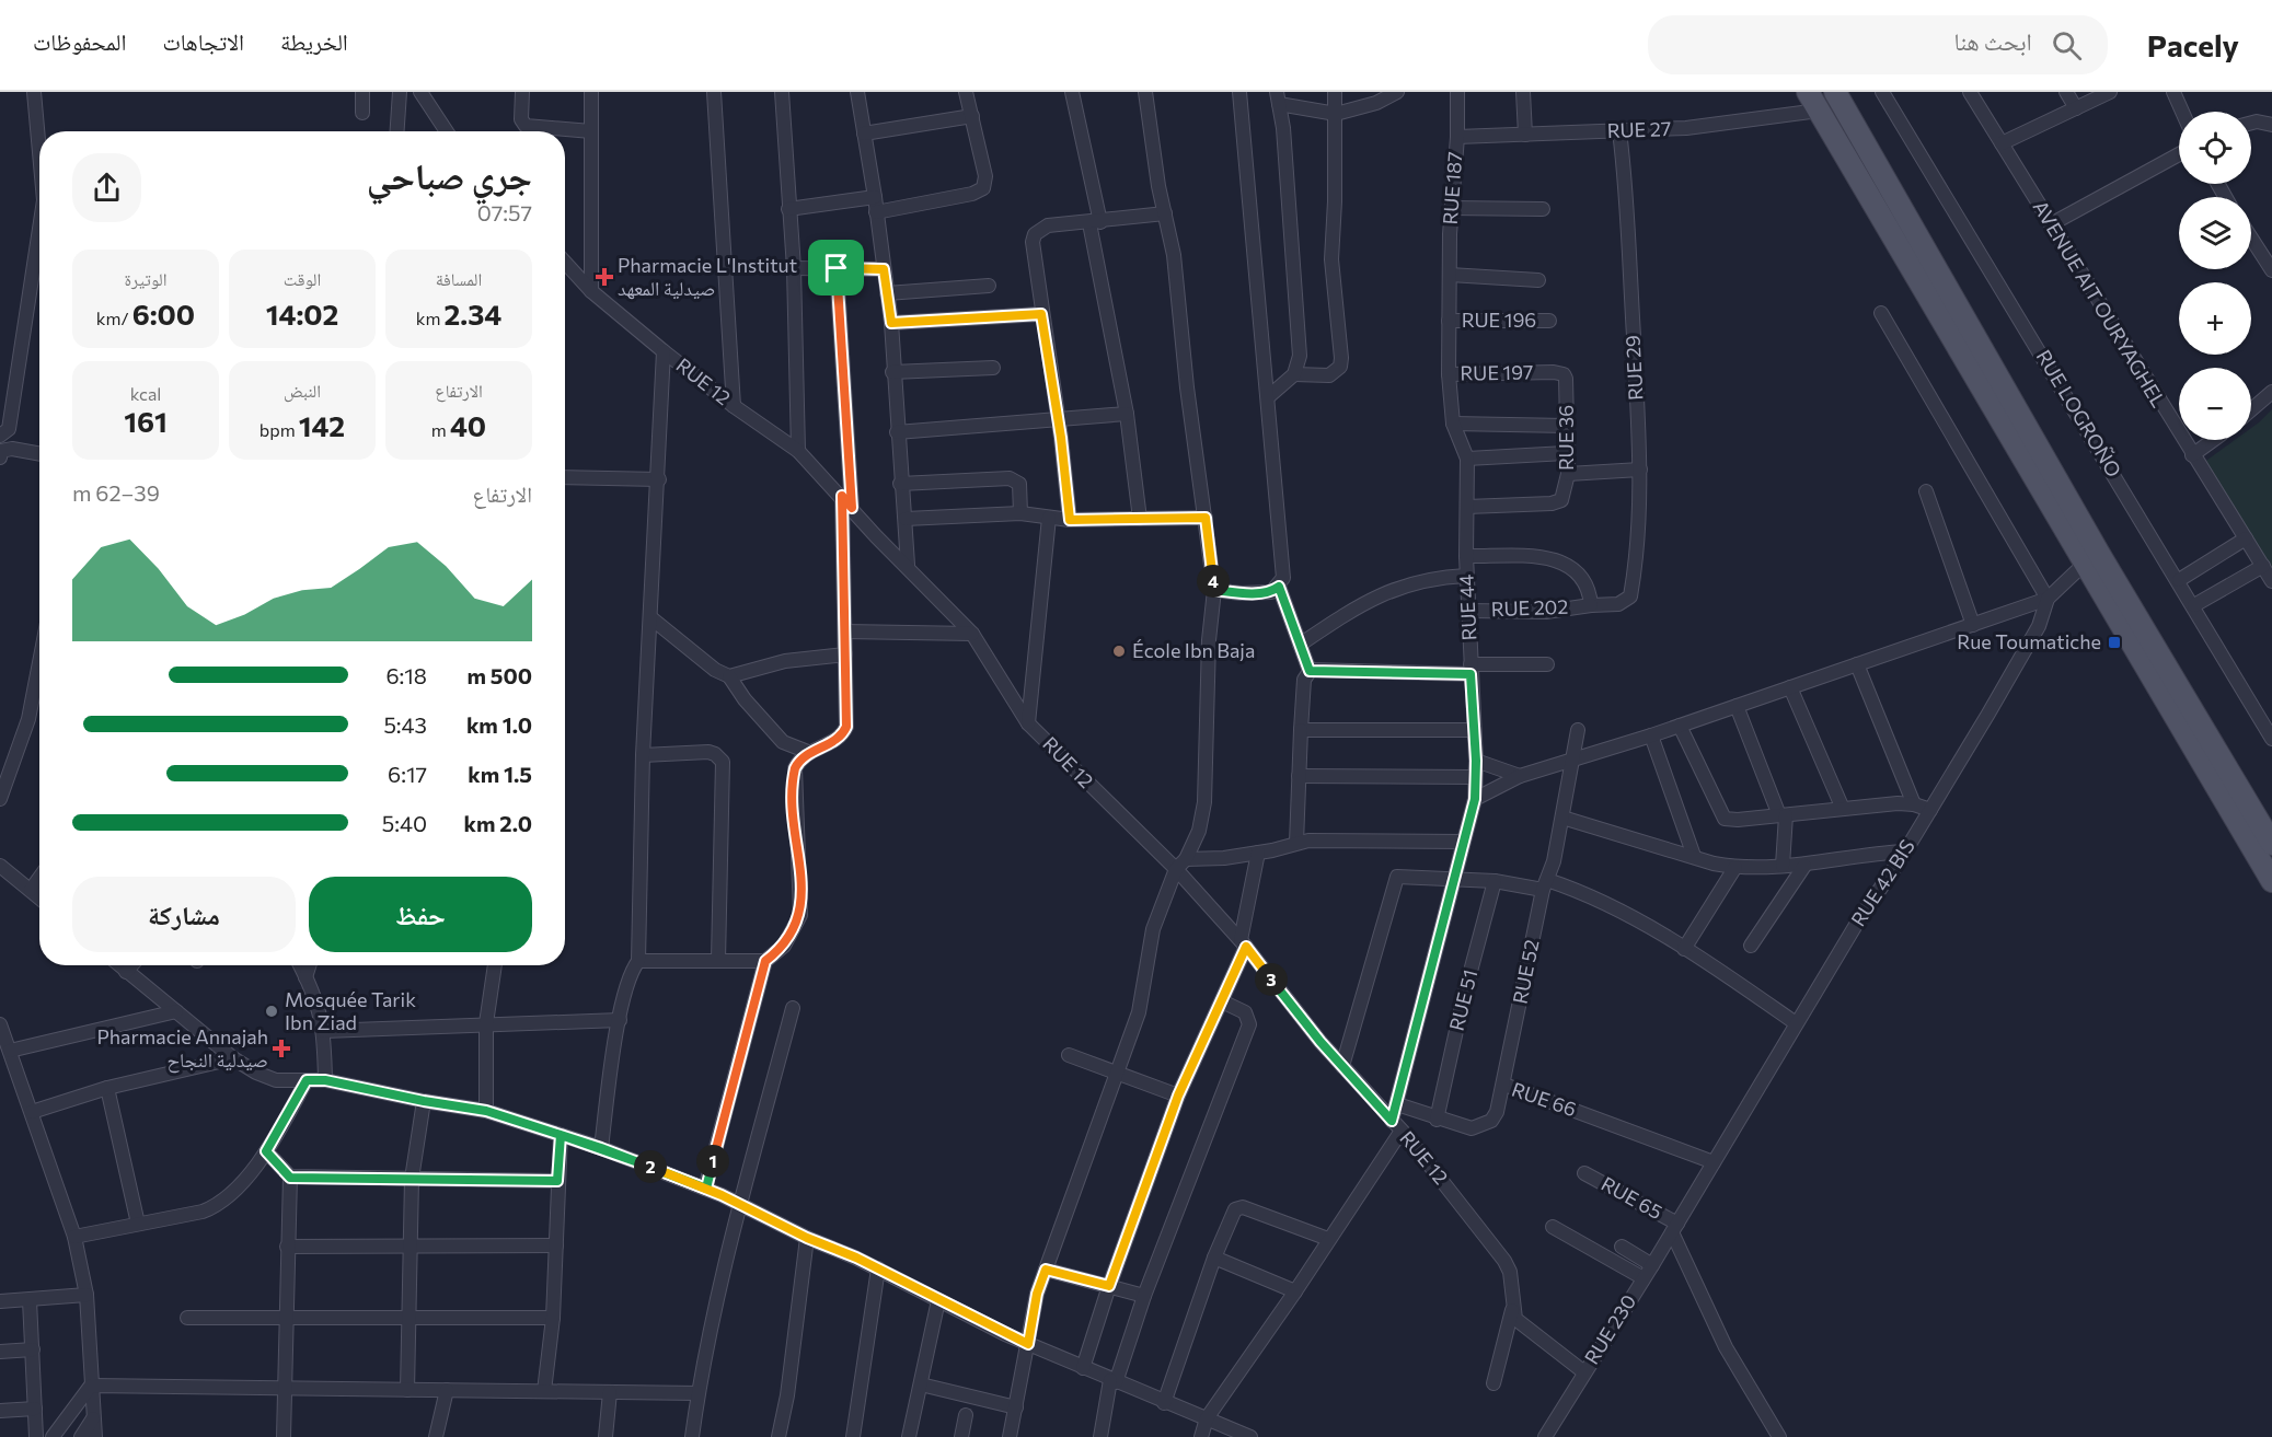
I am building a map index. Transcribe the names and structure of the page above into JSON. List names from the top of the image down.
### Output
{
  "streets": {
    "street": [
      "RUE 27",
      "RUE 187",
      "AVENUE AIT OURYAGHEL",
      "RUE 196",
      "RUE 29",
      "RUE 197",
      "RUE 12",
      "RUE LOGROÑO",
      "RUE 36",
      "RUE 44",
      "RUE 202",
      "RUE 42 BIS",
      "RUE 52",
      "RUE 51",
      "RUE 66",
      "RUE 65",
      "RUE 230"
    ]
  },
  "crossings": [
    ["RUE 27", "RUE 187"],
    ["RUE 27", "RUE 29"],
    ["RUE 187", "RUE 44"],
    ["RUE 196", "RUE 44"],
    ["RUE 29", "RUE 202"],
    ["RUE 197", "RUE 36"],
    ["RUE 197", "RUE 44"],
    ["RUE 12", "RUE 44"],
    ["RUE 36", "RUE 44"],
    ["RUE 44", "RUE 202"],
    ["RUE 44", "RUE 66"],
    ["RUE 42 BIS", "RUE 66"],
    ["RUE 42 BIS", "RUE 65"],
    ["RUE 42 BIS", "RUE 230"],
    ["RUE 52", "RUE 66"],
    ["RUE 51", "RUE 66"],
    ["RUE 65", "RUE 230"]
  ],
  "places": {
    "health": ["Pharmacie L'Institut صيدلية المعهد", "Pharmacie Annajah صيدلية النجاح"],
    "transit": ["Rue Toumatiche"],
    "other": ["École Ibn Baja", "Mosquée Tarik Ibn Ziad"]
  },
  "page": {
    "header": "Pacely",
    "search": "ابحث هنا",
    "nav": ["الخريطة", "الاتجاهات", "المحفوظات"],
    "map_buttons": ["+", "−"],
    "heading": ["جري صباحي", "07:57"],
    "stats": [
      ["المسافة", "2.34 km"],
      ["الوقت", "14:02"],
      ["الوتيرة", "6:00 /km"],
      ["الارتفاع", "40 m"],
      ["النبض", "142 bpm"],
      ["kcal", "161"]
    ],
    "chart": ["الارتفاع", "39–62 m"],
    "pins": [
      "4",
      "3",
      "1",
      "2"
    ],
    "list": [
      {
        "name": "500 m",
        "note": "6:18"
      },
      {
        "name": "1.0 km",
        "note": "5:43"
      },
      {
        "name": "1.5 km",
        "note": "6:17"
      },
      {
        "name": "2.0 km",
        "note": "5:40"
      }
    ],
    "buttons": ["حفظ", "مشاركة"]
  }
}
